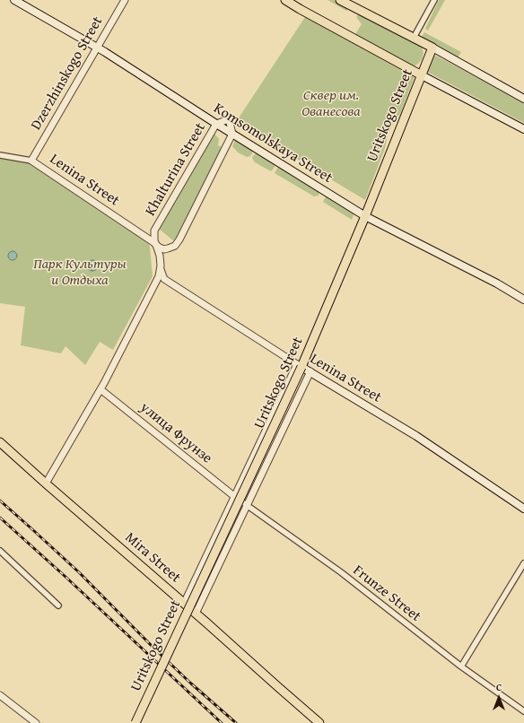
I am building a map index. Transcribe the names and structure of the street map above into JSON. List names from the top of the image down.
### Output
{
  "streets": {
    "main road": [
      "Uritskogo Street",
      "Komsomolskaya Street",
      "Lenina Street",
      "Mira Street"
    ],
    "street": [
      "Dzerzhinskogo Street",
      "Khalturina Street",
      "улица Фрунзе",
      "Frunze Street"
    ]
  },
  "crossings": [
    ["Dzerzhinskogo Street", "Komsomolskaya Street"],
    ["Dzerzhinskogo Street", "Lenina Street"],
    ["Uritskogo Street", "Komsomolskaya Street"],
    ["Uritskogo Street", "Lenina Street"],
    ["Uritskogo Street", "улица Фрунзе"],
    ["Uritskogo Street", "Mira Street"],
    ["Uritskogo Street", "Frunze Street"],
    ["Komsomolskaya Street", "Khalturina Street"],
    ["Khalturina Street", "Lenina Street"],
    ["Khalturina Street", "улица Фрунзе"],
    ["Khalturina Street", "Mira Street"],
    ["улица Фрунзе", "Frunze Street"]
  ],
  "parks": ["Сквер им. Ованесова", "Парк Культуры и Отдыха"],
  "north": "top"
}
